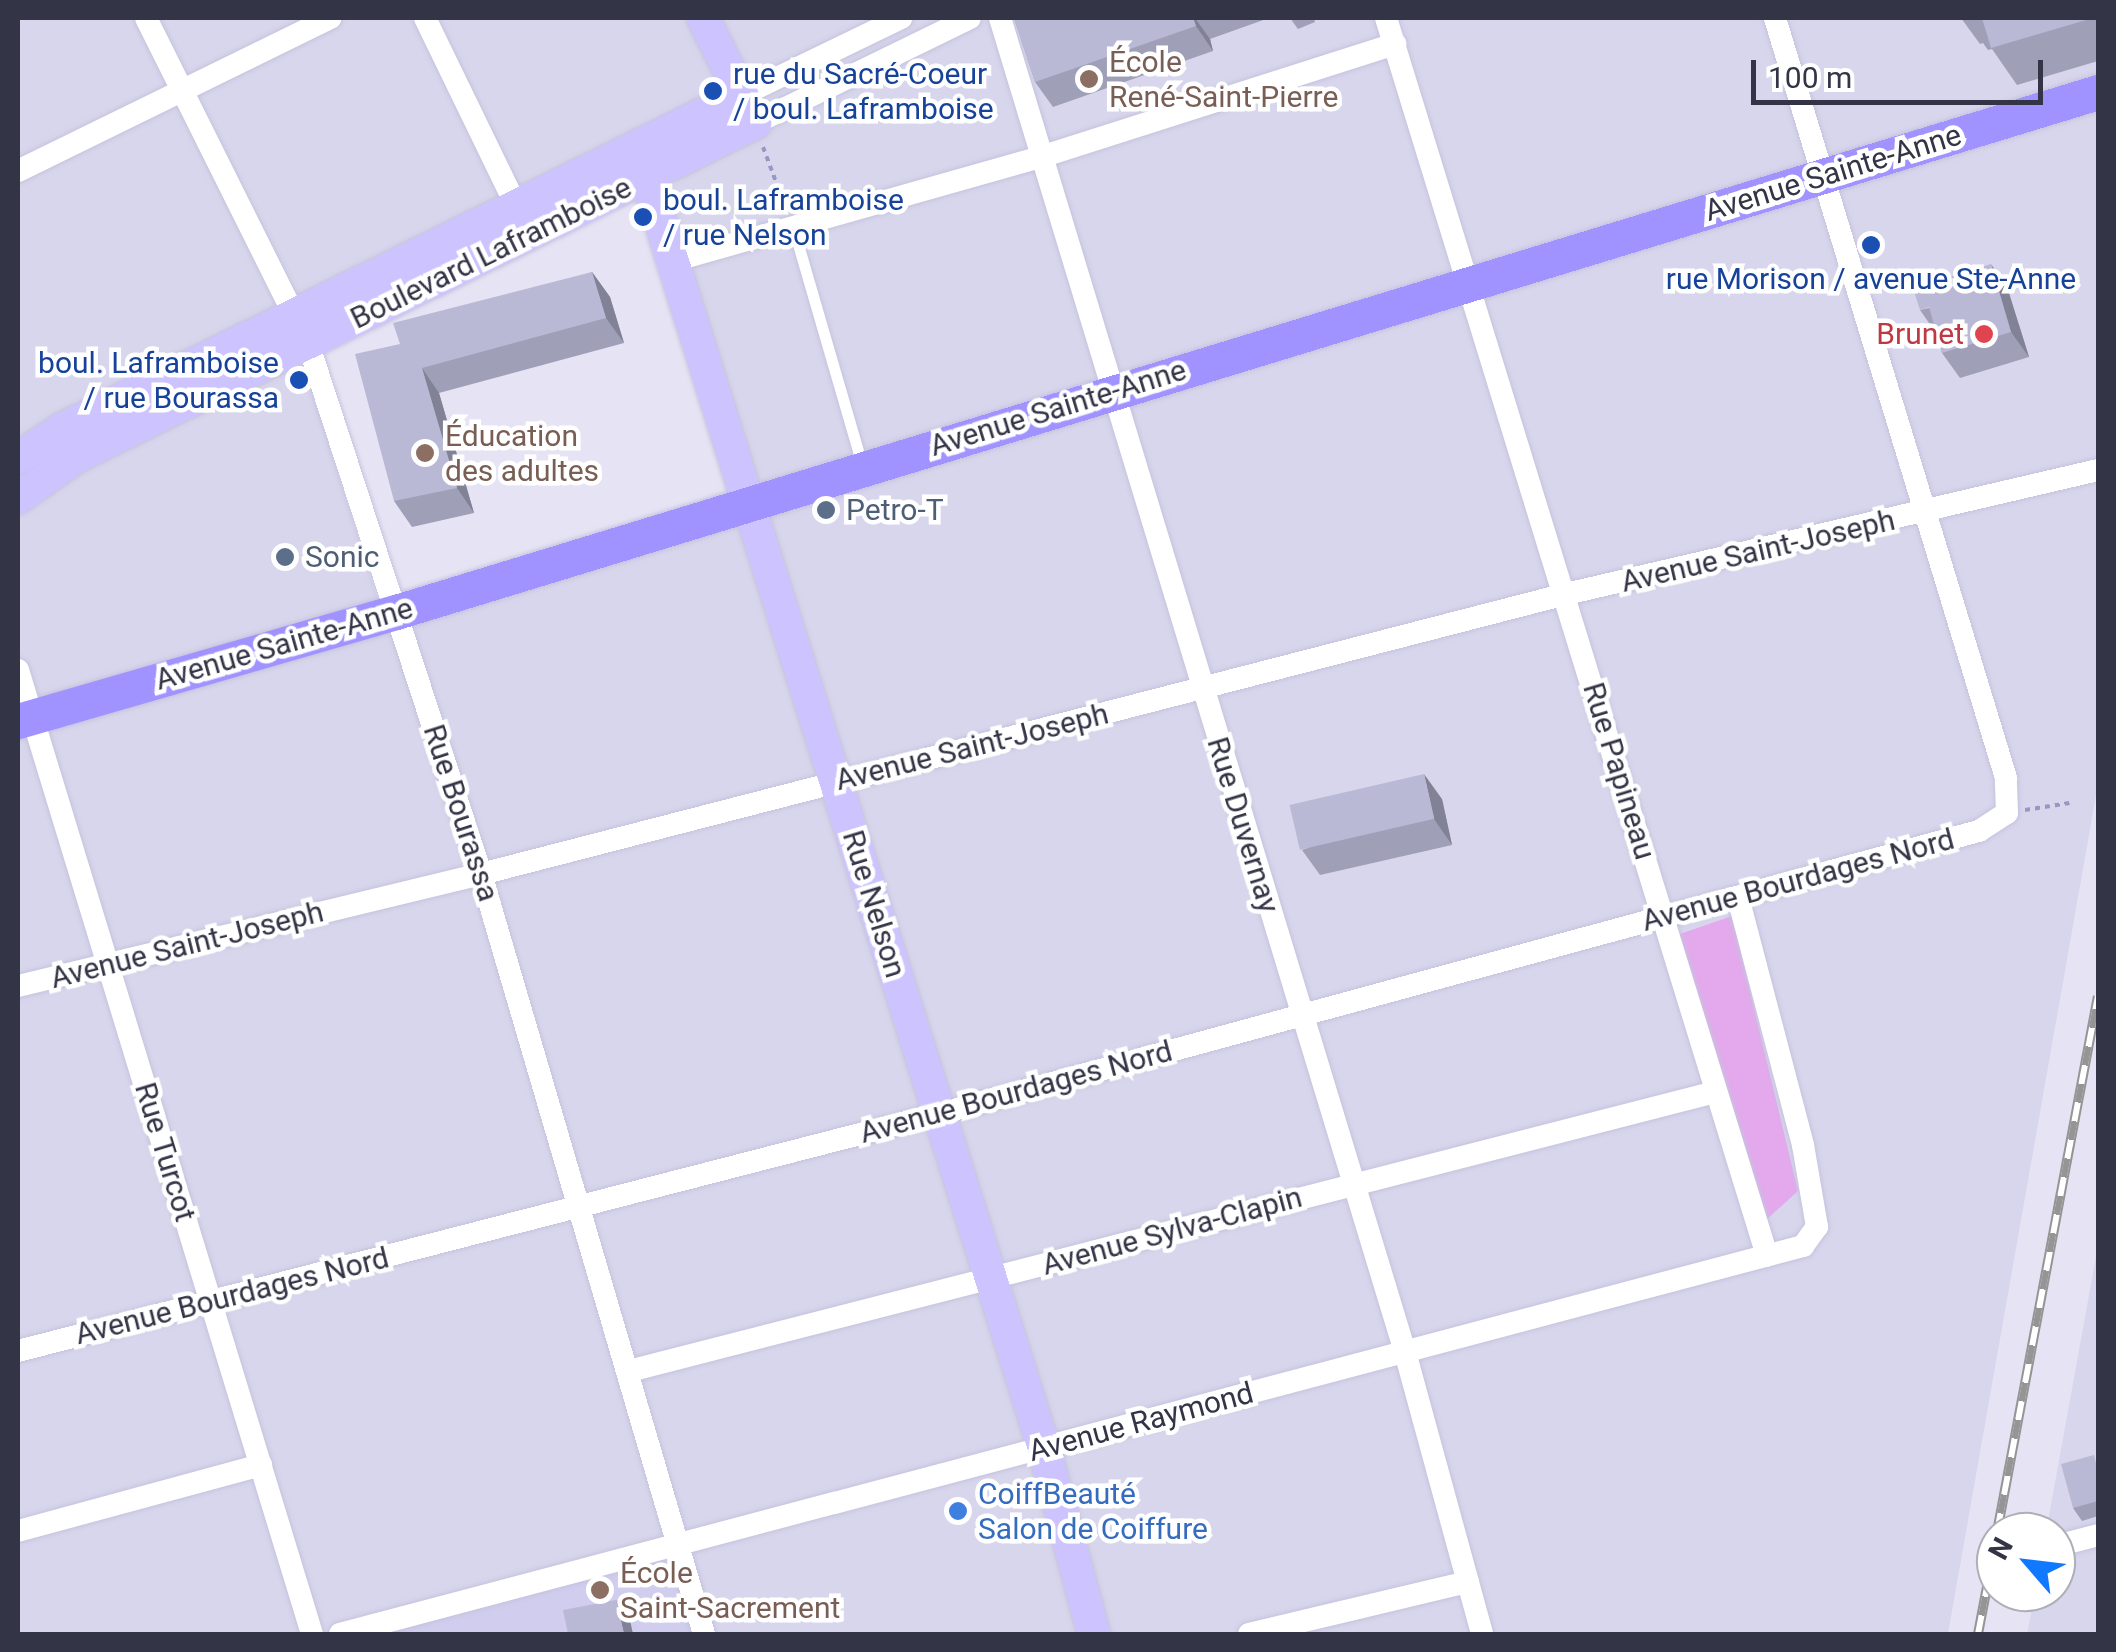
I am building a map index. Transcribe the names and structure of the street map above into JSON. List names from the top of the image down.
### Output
{
  "streets": {
    "main road": ["Avenue Sainte-Anne"],
    "street": [
      "Boulevard Laframboise",
      "Avenue Saint-Joseph",
      "Rue Papineau",
      "Rue Bourassa",
      "Rue Duvernay",
      "Avenue Bourdages Nord",
      "Rue Nelson",
      "Rue Turcot",
      "Avenue Sylva-Clapin",
      "Avenue Raymond"
    ]
  },
  "crossings": [
    ["Avenue Sainte-Anne", "Rue Papineau"],
    ["Avenue Sainte-Anne", "Rue Bourassa"],
    ["Avenue Sainte-Anne", "Rue Duvernay"],
    ["Avenue Sainte-Anne", "Rue Nelson"],
    ["Avenue Sainte-Anne", "Rue Turcot"],
    ["Boulevard Laframboise", "Rue Bourassa"],
    ["Boulevard Laframboise", "Rue Nelson"],
    ["Avenue Saint-Joseph", "Rue Papineau"],
    ["Avenue Saint-Joseph", "Rue Bourassa"],
    ["Avenue Saint-Joseph", "Rue Duvernay"],
    ["Avenue Saint-Joseph", "Rue Nelson"],
    ["Avenue Saint-Joseph", "Rue Turcot"],
    ["Rue Papineau", "Avenue Bourdages Nord"],
    ["Rue Papineau", "Avenue Sylva-Clapin"],
    ["Rue Papineau", "Avenue Raymond"],
    ["Rue Bourassa", "Avenue Bourdages Nord"],
    ["Rue Bourassa", "Avenue Sylva-Clapin"],
    ["Rue Bourassa", "Avenue Raymond"],
    ["Rue Duvernay", "Avenue Bourdages Nord"],
    ["Rue Duvernay", "Avenue Sylva-Clapin"],
    ["Rue Duvernay", "Avenue Raymond"],
    ["Avenue Bourdages Nord", "Rue Nelson"],
    ["Avenue Bourdages Nord", "Rue Turcot"],
    ["Rue Nelson", "Avenue Sylva-Clapin"],
    ["Rue Nelson", "Avenue Raymond"]
  ],
  "places": [
    "École René-Saint-Pierre",
    "rue du Sacré-Coeur / boul. Laframboise",
    "boul. Laframboise / rue Nelson",
    "rue Morison / avenue Ste-Anne",
    "Brunet",
    "boul. Laframboise / rue Bourassa",
    "Éducation des adultes",
    "Petro-T",
    "Sonic",
    "CoiffBeauté Salon de Coiffure",
    "École Saint-Sacrement"
  ],
  "scale_bar": "100 m",
  "north": "top left"
}
